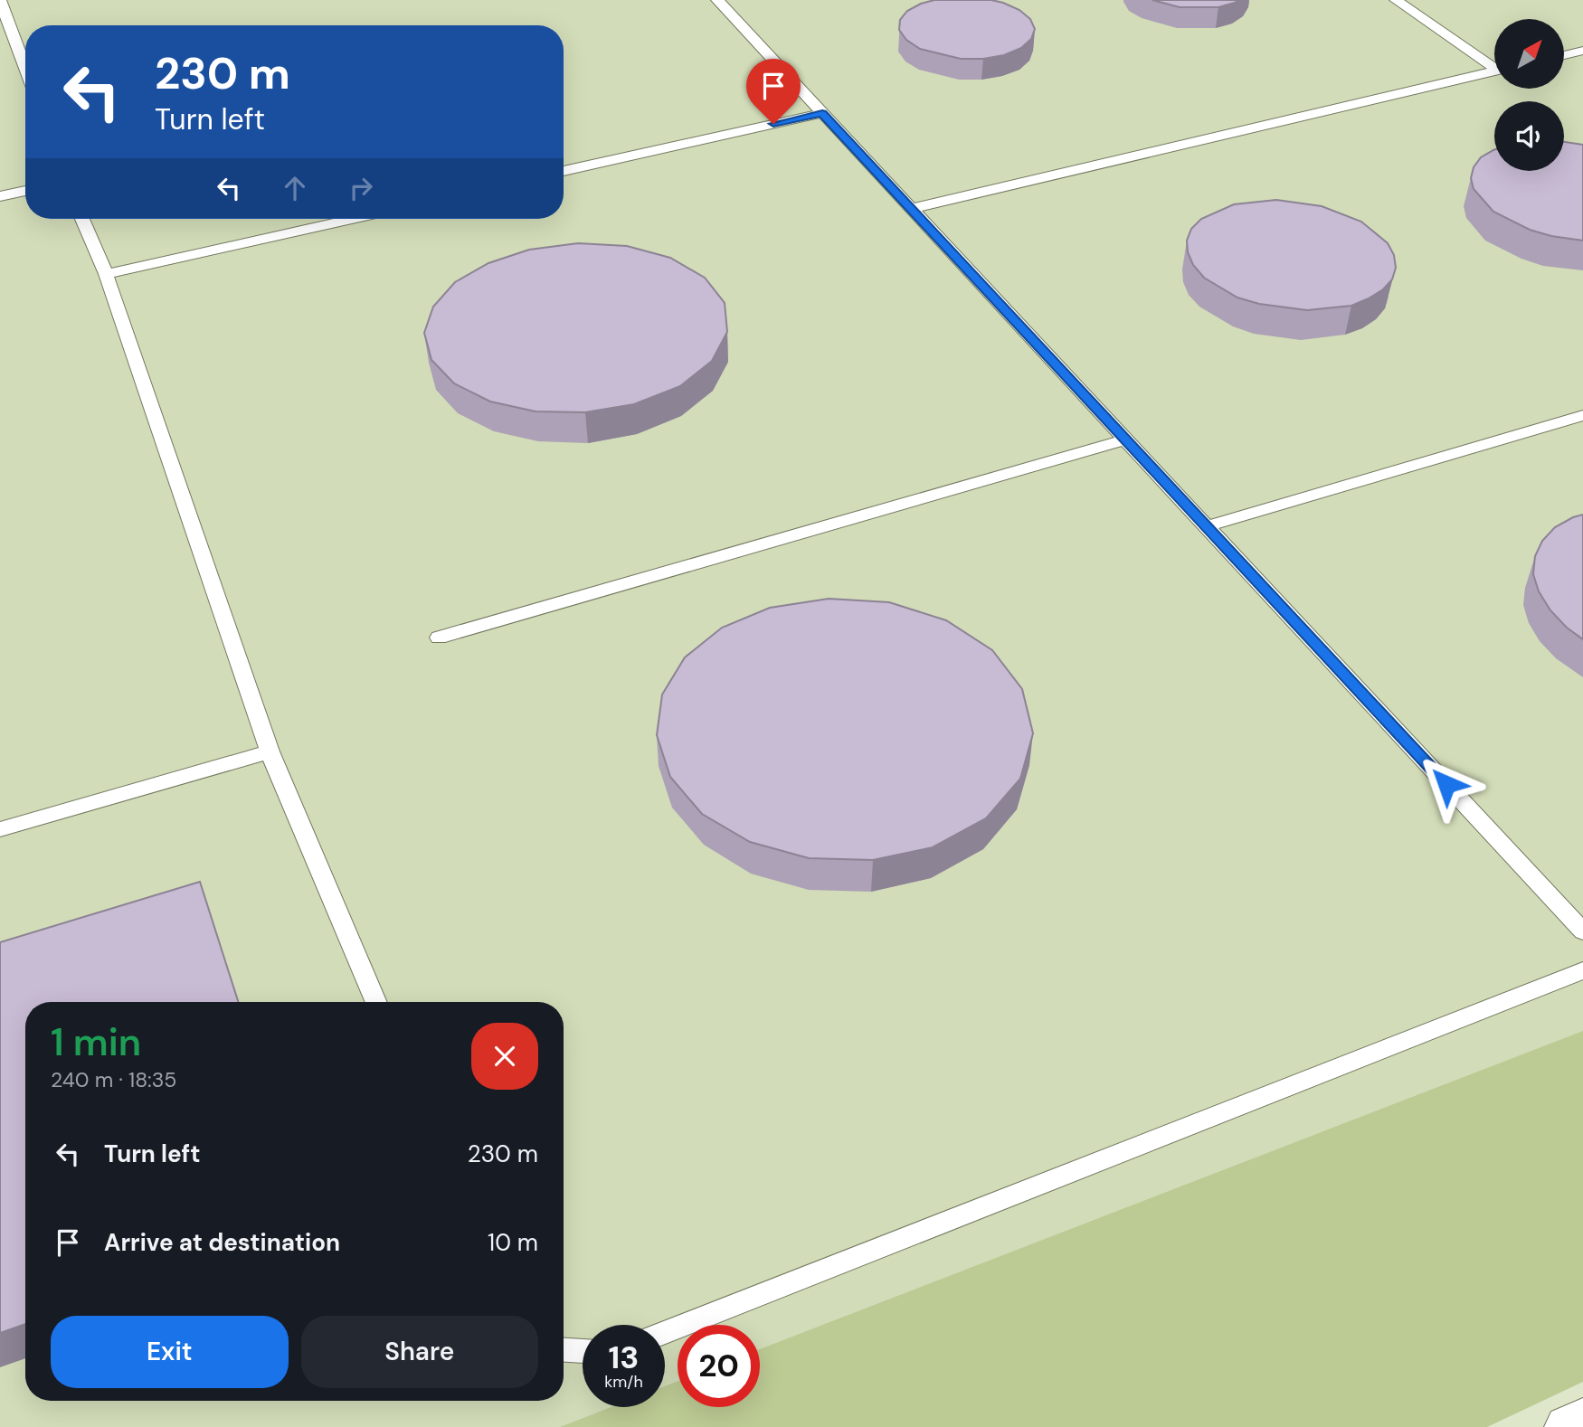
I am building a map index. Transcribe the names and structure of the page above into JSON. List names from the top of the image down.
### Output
{
  "north": "top right",
  "page": {
    "turn": ["230 m", "Turn left"],
    "heading": ["1 min", "240 m · 18:35"],
    "list": [
      {
        "name": "Turn left",
        "value": "230 m"
      },
      {
        "name": "Arrive at destination",
        "value": "10 m"
      }
    ],
    "buttons": ["Exit", "Share"],
    "speed": "13 km/h",
    "limit": "20"
  }
}
